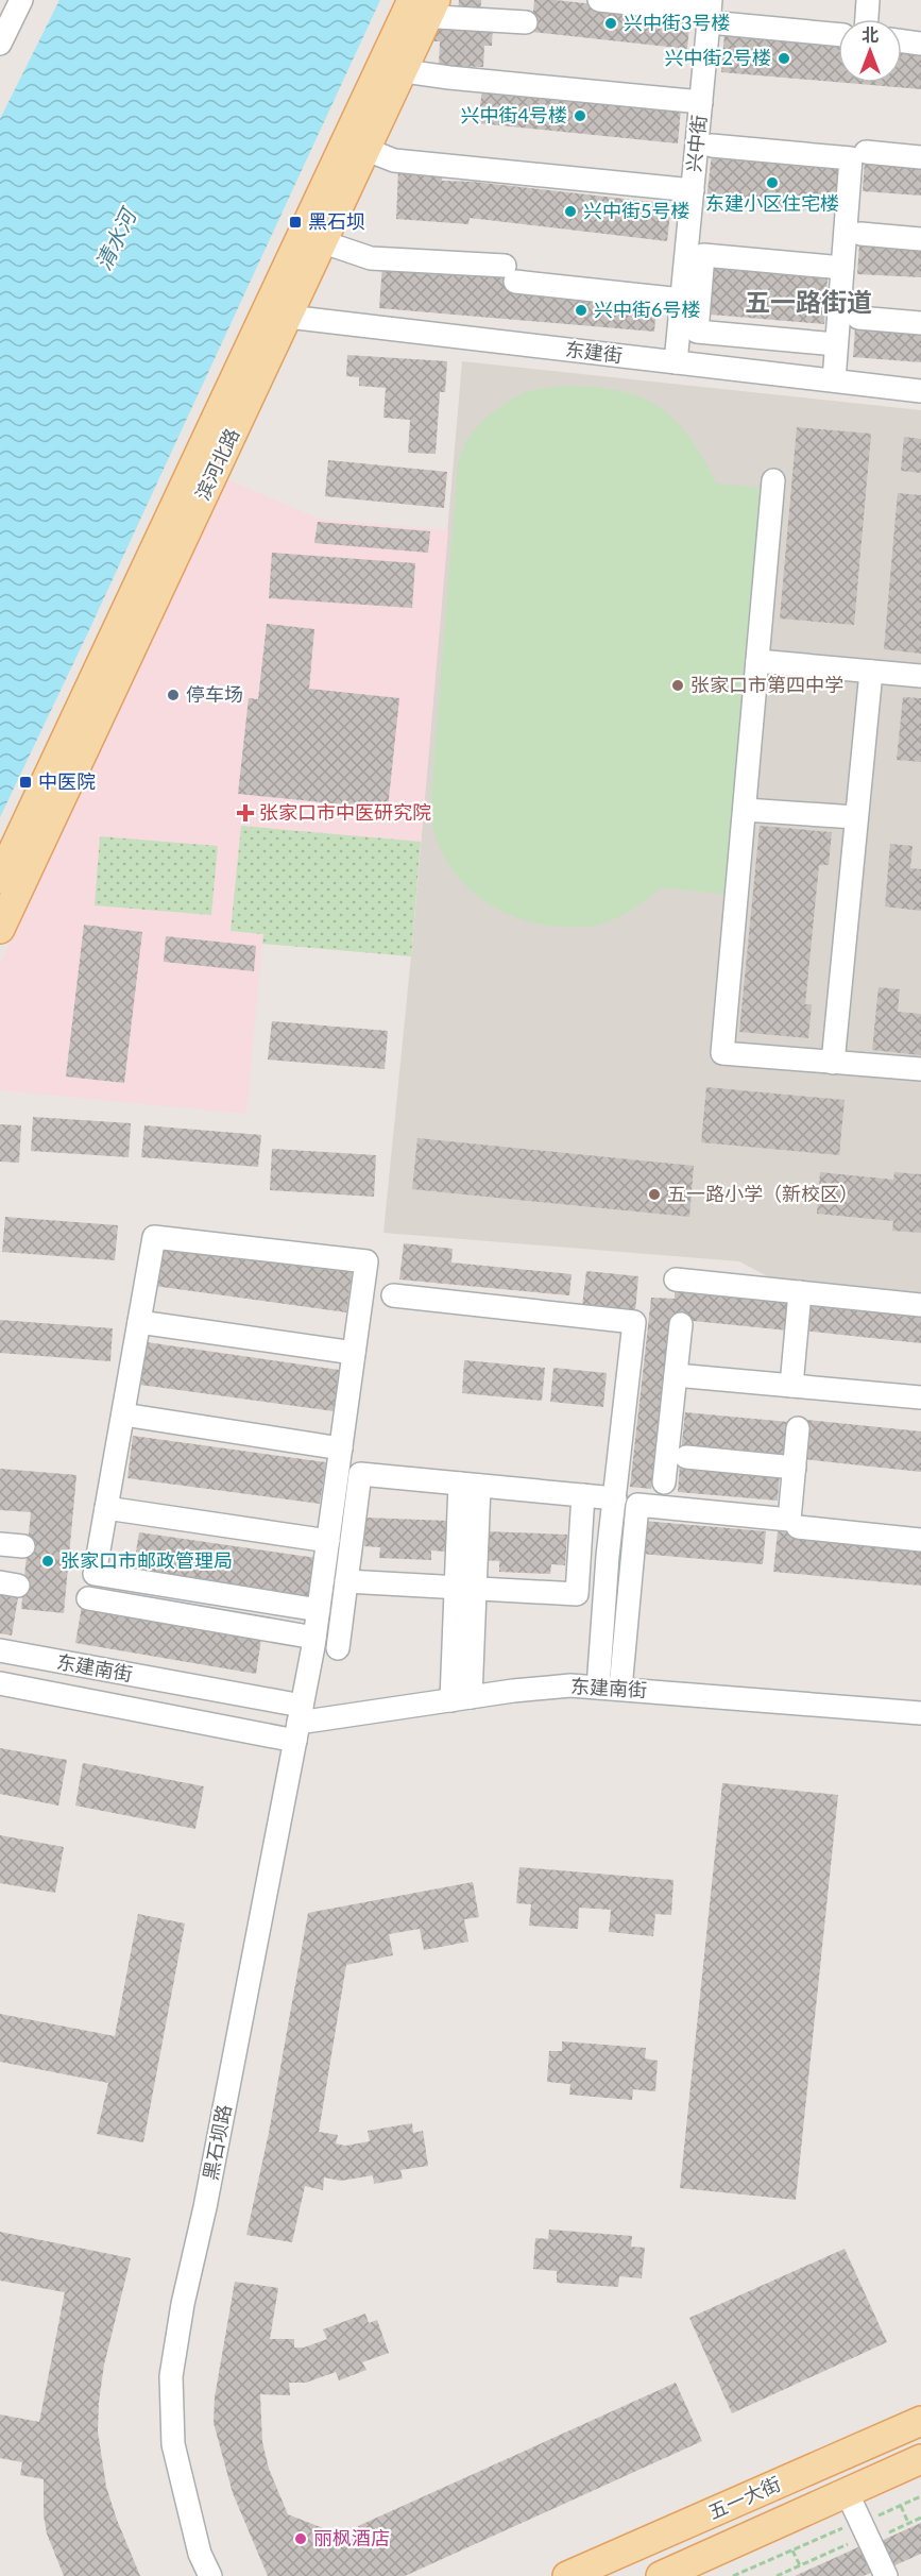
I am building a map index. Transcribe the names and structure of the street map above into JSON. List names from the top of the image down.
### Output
{
  "streets": {
    "main road": ["滨河北路", "五一大街"],
    "street": [
      "兴中街",
      "东建街",
      "东建南街",
      "黑石坝路"
    ]
  },
  "crossings": [
    ["兴中街", "东建街"],
    ["东建街", "滨河北路"],
    ["东建南街", "黑石坝路"]
  ],
  "districts": ["五一路街道"],
  "water": ["清水河"],
  "places": {
    "other": [
      "兴中街3号楼",
      "兴中街2号楼",
      "兴中街4号楼",
      "东建小区住宅楼",
      "兴中街5号楼",
      "兴中街6号楼",
      "张家口市第四中学",
      "停车场",
      "五一路小学（新校区）",
      "张家口市邮政管理局",
      "丽枫酒店"
    ],
    "transit": ["黑石坝", "中医院"],
    "health": ["张家口市中医研究院"]
  },
  "north": "top"
}
